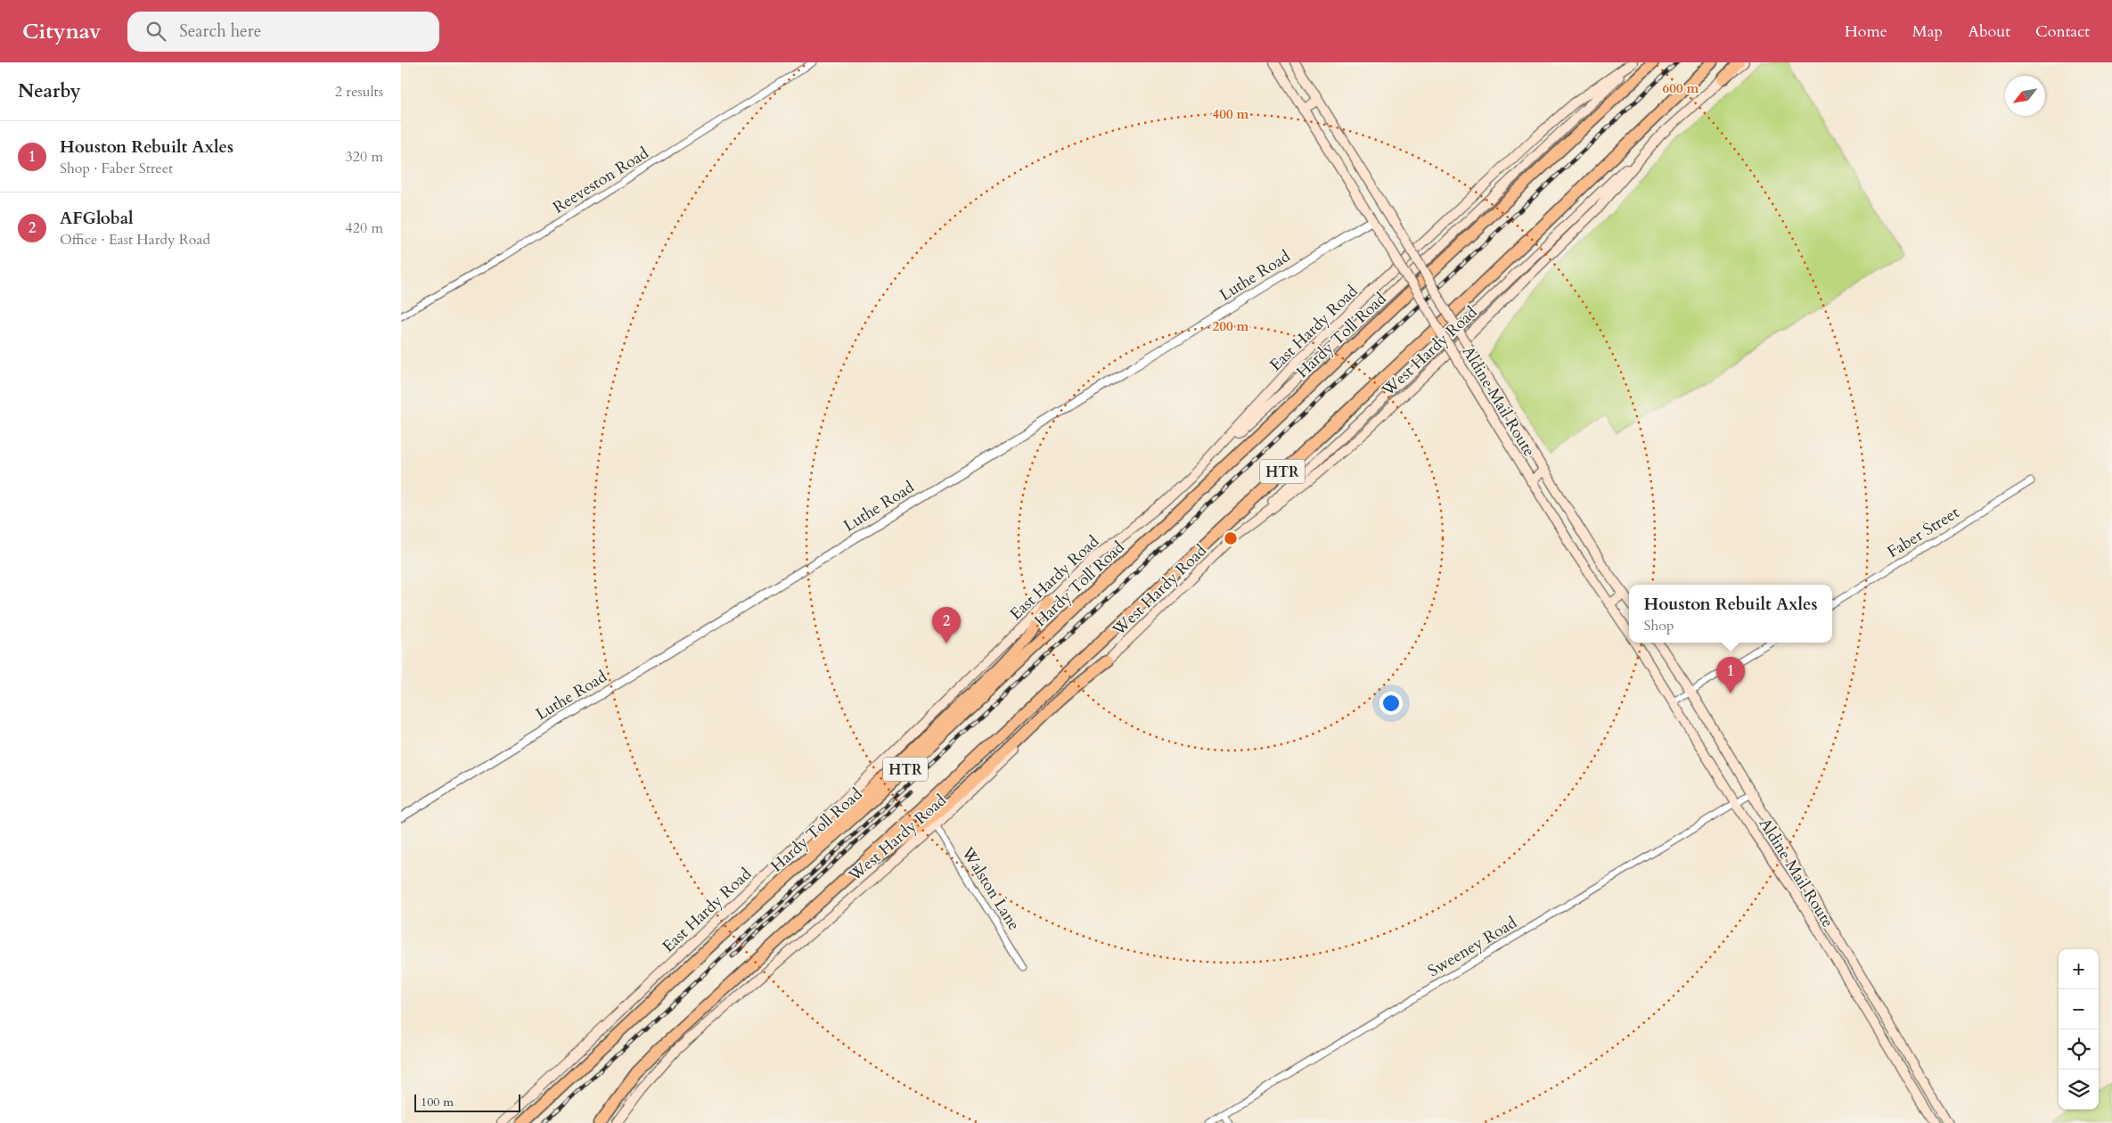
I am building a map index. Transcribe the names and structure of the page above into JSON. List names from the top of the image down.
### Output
{
  "streets": {
    "highway": ["Hardy Toll Road", "HTR"],
    "main road": ["East Hardy Road", "West Hardy Road", "Aldine Mail Route"],
    "street": [
      "Reeveston Road",
      "Luthe Road",
      "Faber Street",
      "Walston Lane",
      "Sweeney Road"
    ]
  },
  "crossings": [
    ["Luthe Road", "Aldine Mail Route"],
    ["West Hardy Road", "Walston Lane"],
    ["Aldine Mail Route", "Sweeney Road"]
  ],
  "scale_bar": "100 m",
  "north": "bottom left",
  "page": {
    "header": "Citynav",
    "search": "Search here",
    "nav": [
      "Home",
      "Map",
      "About",
      "Contact"
    ],
    "heading": ["Nearby", "2 results"],
    "list": [
      {
        "mark": "1",
        "name": "Houston Rebuilt Axles",
        "note": "Shop · Faber Street",
        "value": "320 m"
      },
      {
        "mark": "2",
        "name": "AFGlobal",
        "note": "Office · East Hardy Road",
        "value": "420 m"
      }
    ],
    "popup": ["Houston Rebuilt Axles", "Shop"],
    "pins": ["2", "1"],
    "map_buttons": ["+", "−"],
    "scale": "100 m"
  },
  "rings": ["600 m", "400 m", "200 m"]
}
